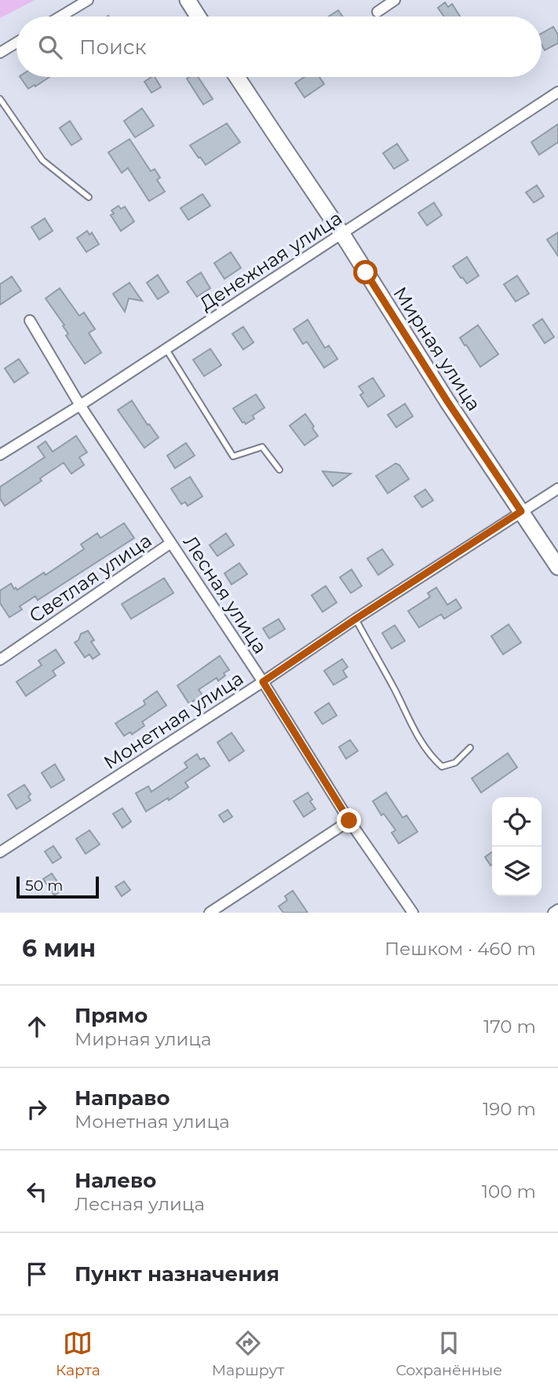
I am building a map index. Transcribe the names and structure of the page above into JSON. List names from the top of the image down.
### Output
{
  "streets": {
    "street": [
      "Денежная улица",
      "Мирная улица",
      "Светлая улица",
      "Лесная улица",
      "Монетная улица"
    ]
  },
  "crossings": [
    ["Денежная улица", "Мирная улица"],
    ["Денежная улица", "Лесная улица"],
    ["Мирная улица", "Монетная улица"],
    ["Светлая улица", "Лесная улица"],
    ["Лесная улица", "Монетная улица"]
  ],
  "scale_bar": "50 m",
  "page": {
    "search": "Поиск",
    "scale": "50 m",
    "heading": ["6 мин", "Пешком · 460 m"],
    "list": [
      ["Прямо", "Мирная улица", "170 m"],
      ["Направо", "Монетная улица", "190 m"],
      ["Налево", "Лесная улица", "100 m"],
      "Пункт назначения"
    ],
    "nav": ["Карта", "Маршрут", "Сохранённые"]
  }
}
